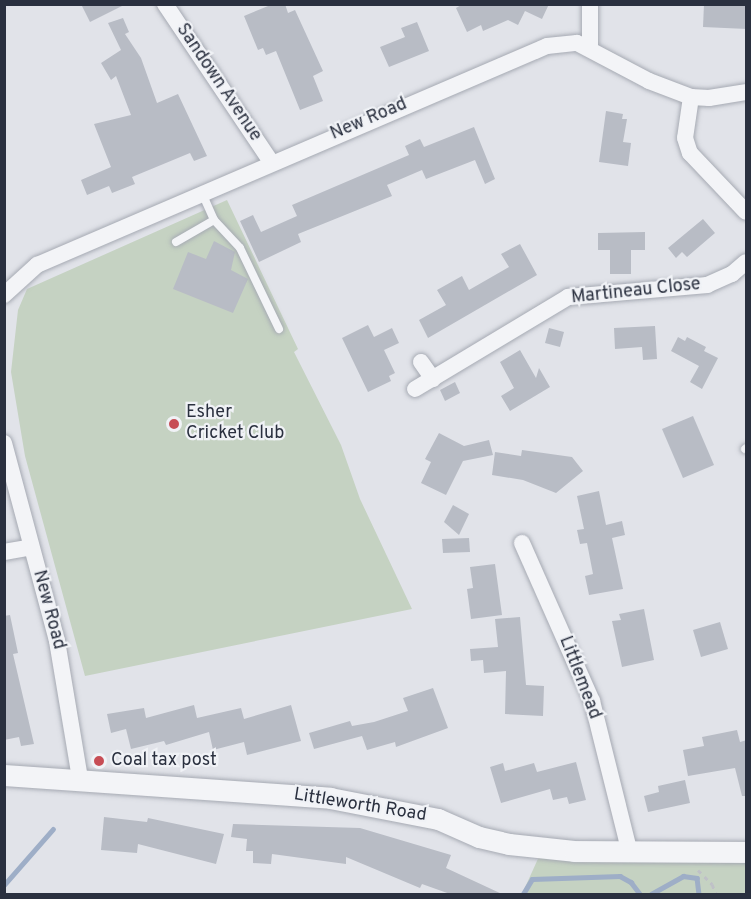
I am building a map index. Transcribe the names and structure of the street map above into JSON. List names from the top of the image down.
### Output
{
  "streets": {
    "street": [
      "Sandown Avenue",
      "New Road",
      "Martineau Close",
      "Littlemead",
      "Littleworth Road"
    ]
  },
  "crossings": [
    ["Sandown Avenue", "New Road"],
    ["New Road", "Littleworth Road"],
    ["Littlemead", "Littleworth Road"]
  ],
  "places": ["Esher Cricket Club", "Coal tax post"]
}
